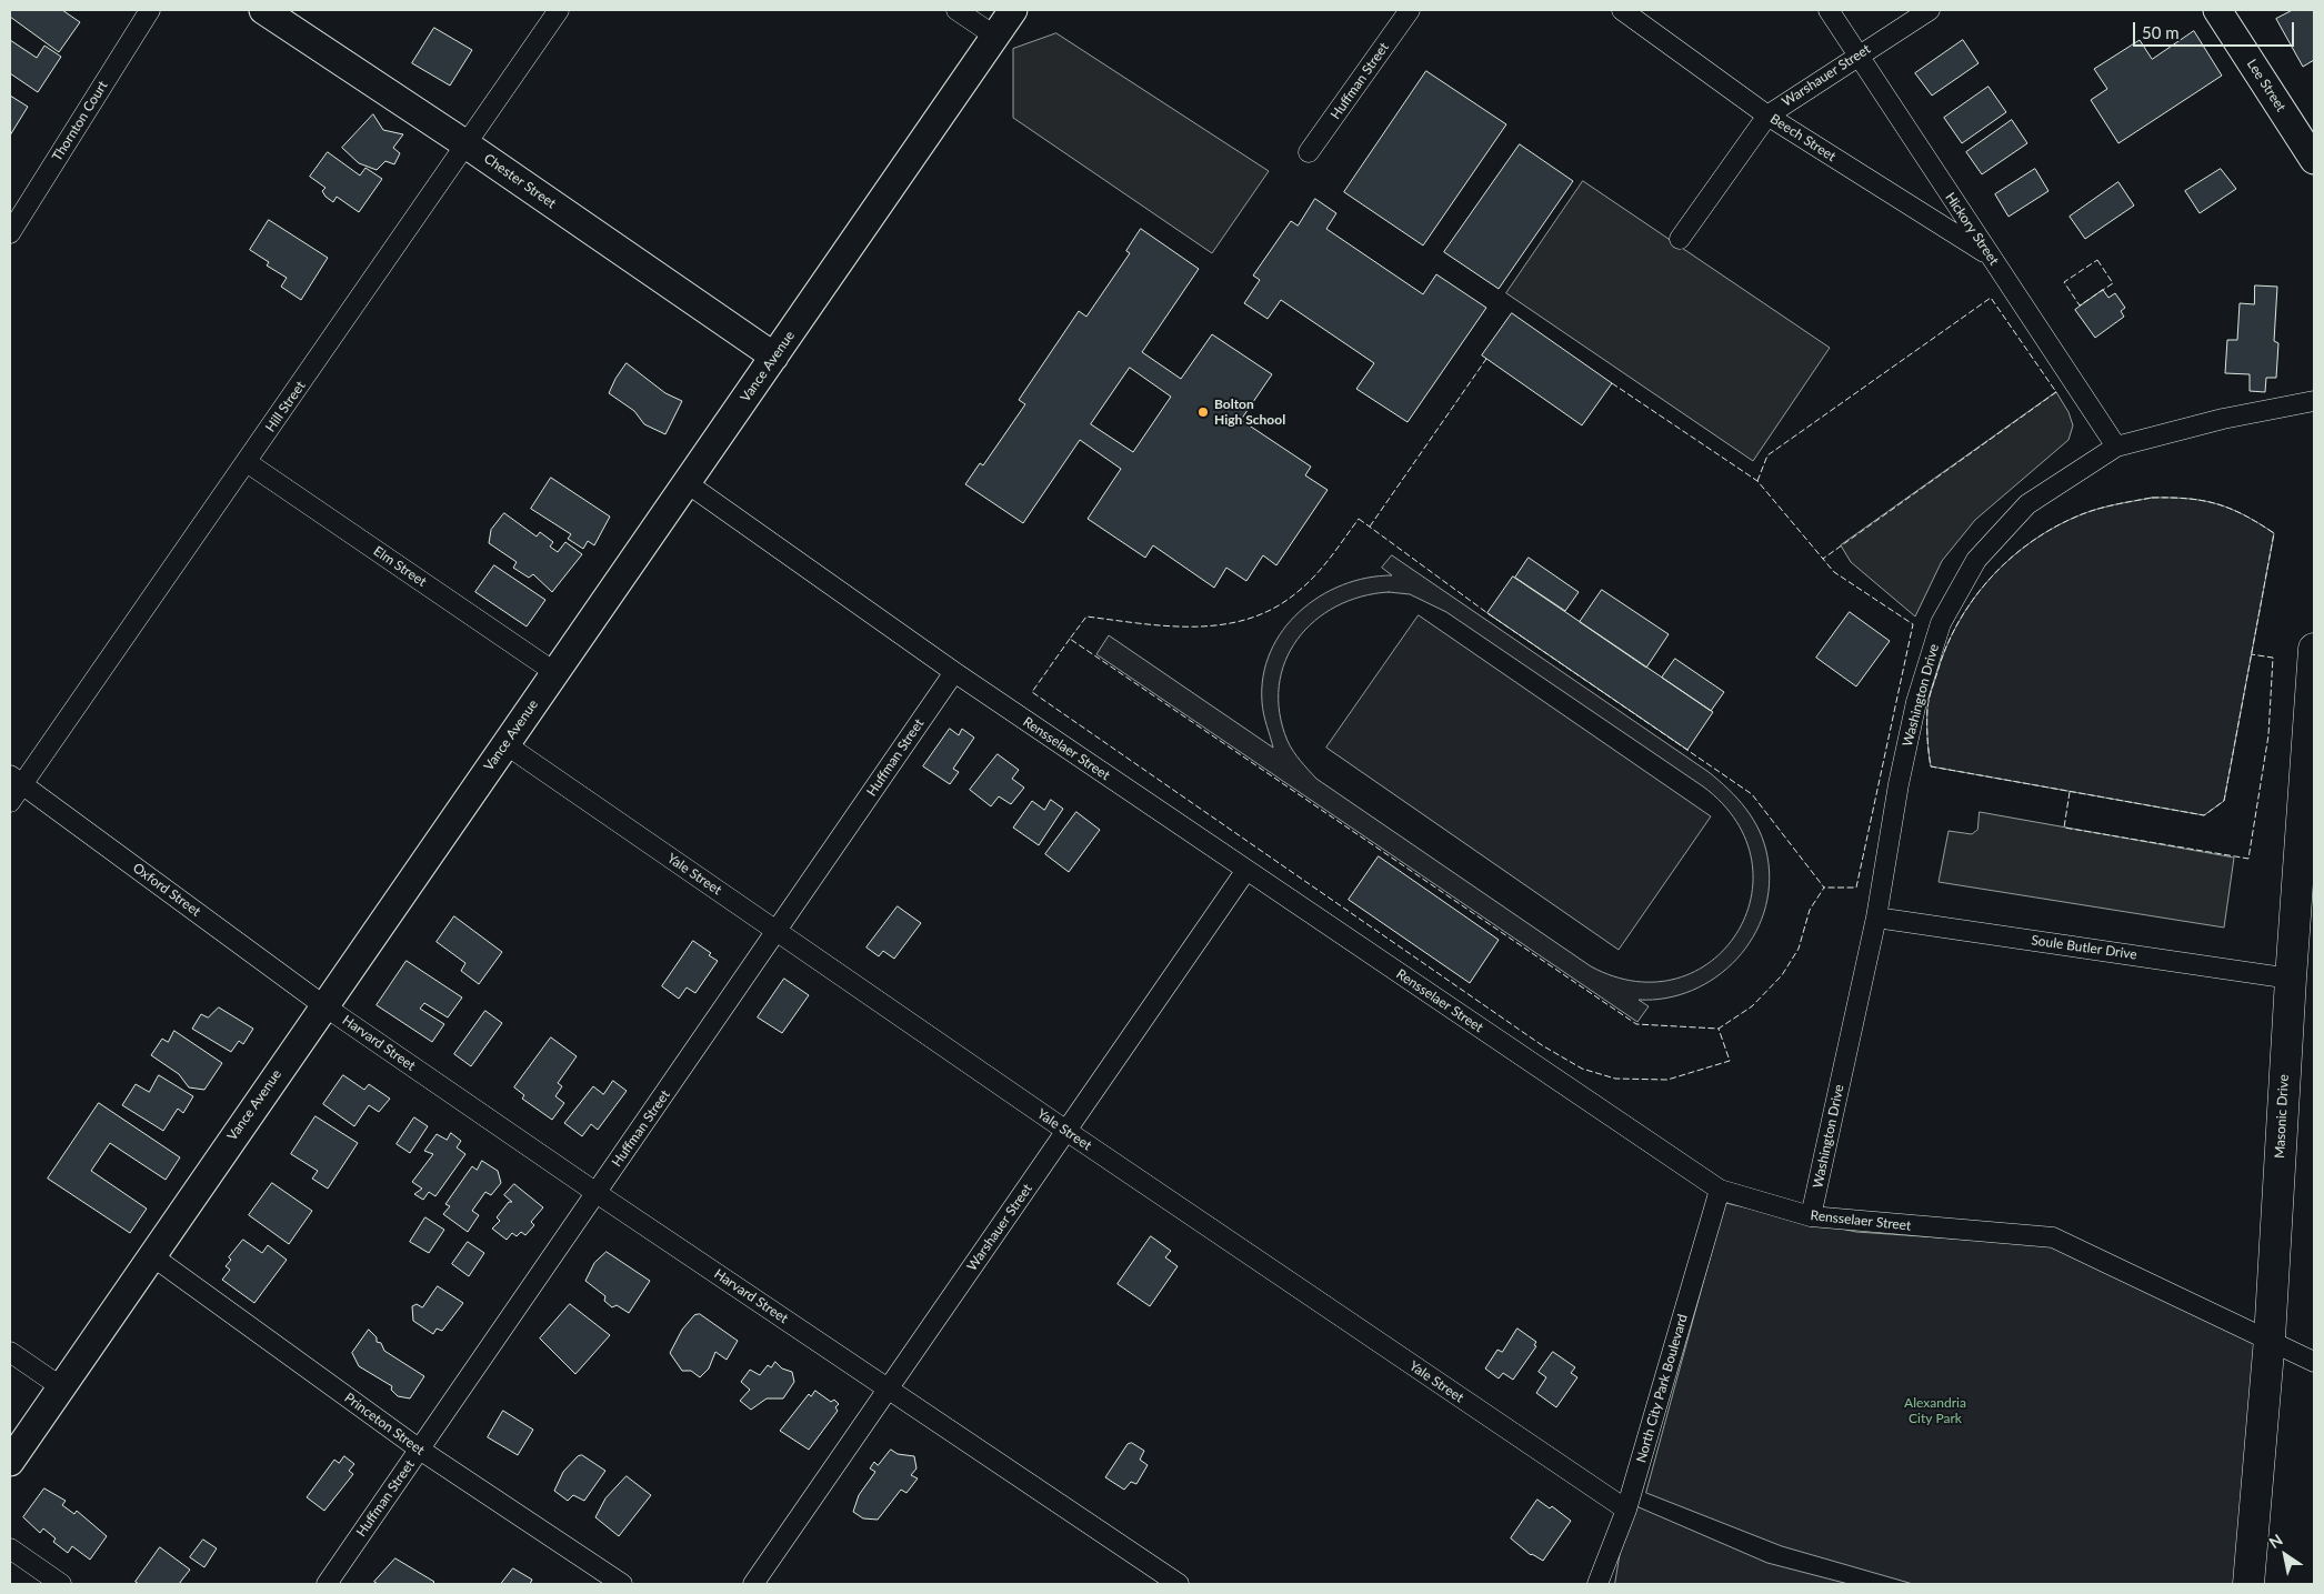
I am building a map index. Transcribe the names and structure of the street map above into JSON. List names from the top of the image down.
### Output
{
  "streets": {
    "main road": ["Masonic Drive"],
    "street": [
      "Warshauer Street",
      "Huffman Street",
      "Lee Street",
      "Thornton Court",
      "Beech Street",
      "Chester Street",
      "Hickory Street",
      "Vance Avenue",
      "Hill Street",
      "Elm Street",
      "Washington Drive",
      "Rensselaer Street",
      "Yale Street",
      "Oxford Street",
      "Soule Butler Drive",
      "Harvard Street",
      "North City Park Boulevard",
      "Princeton Street"
    ]
  },
  "crossings": [
    ["Warshauer Street", "Beech Street"],
    ["Warshauer Street", "Hickory Street"],
    ["Warshauer Street", "Rensselaer Street"],
    ["Warshauer Street", "Yale Street"],
    ["Warshauer Street", "Harvard Street"],
    ["Huffman Street", "Rensselaer Street"],
    ["Huffman Street", "Yale Street"],
    ["Huffman Street", "Harvard Street"],
    ["Huffman Street", "Princeton Street"],
    ["Beech Street", "Hickory Street"],
    ["Chester Street", "Vance Avenue"],
    ["Chester Street", "Hill Street"],
    ["Hickory Street", "Washington Drive"],
    ["Vance Avenue", "Elm Street"],
    ["Vance Avenue", "Rensselaer Street"],
    ["Vance Avenue", "Yale Street"],
    ["Vance Avenue", "Oxford Street"],
    ["Vance Avenue", "Harvard Street"],
    ["Vance Avenue", "Princeton Street"],
    ["Hill Street", "Elm Street"],
    ["Hill Street", "Oxford Street"],
    ["Washington Drive", "Rensselaer Street"],
    ["Washington Drive", "Soule Butler Drive"],
    ["Rensselaer Street", "Masonic Drive"],
    ["Rensselaer Street", "North City Park Boulevard"],
    ["Yale Street", "North City Park Boulevard"],
    ["Oxford Street", "Harvard Street"],
    ["Soule Butler Drive", "Masonic Drive"]
  ],
  "parks": ["Alexandria City Park"],
  "places": ["Bolton High School"],
  "scale_bar": "50 m",
  "north": "top left"
}
